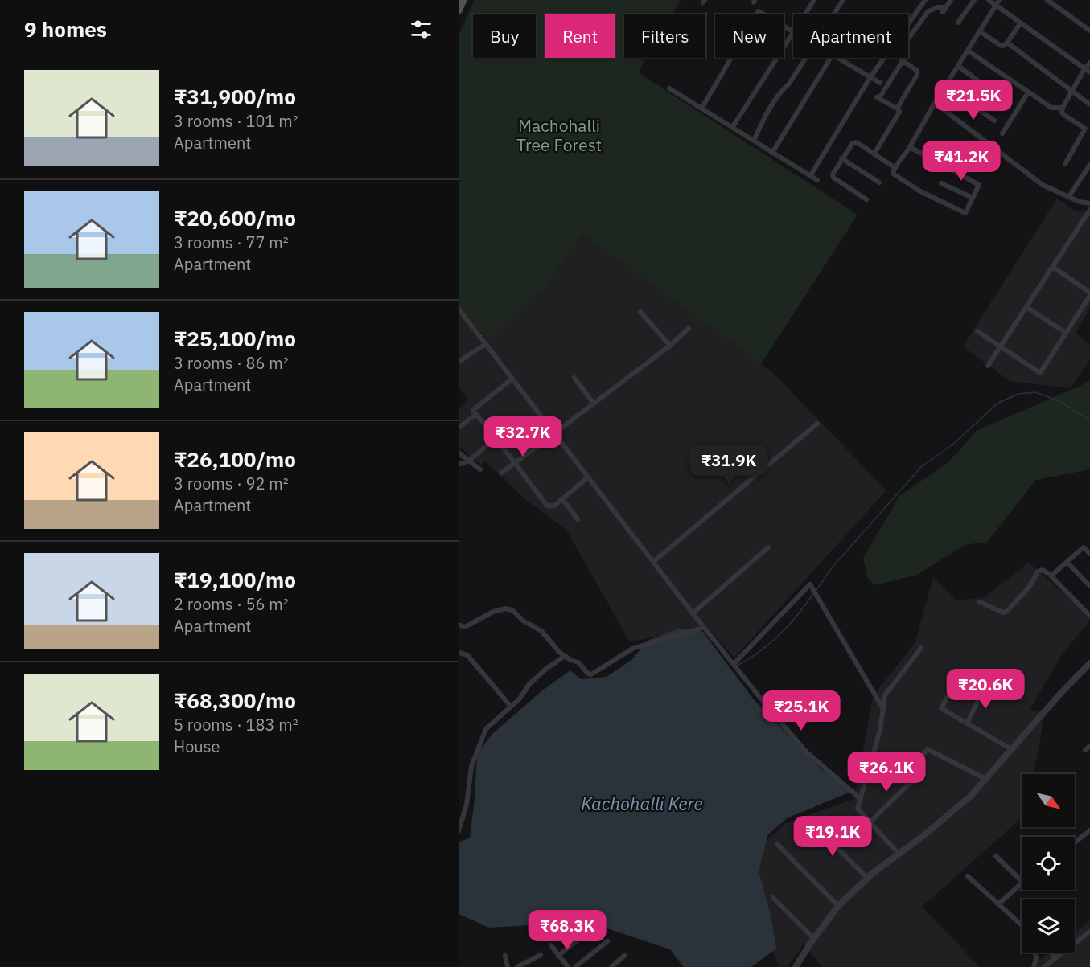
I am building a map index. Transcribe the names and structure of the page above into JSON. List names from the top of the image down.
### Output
{
  "water": ["Kachohalli Kere"],
  "parks": ["Machohalli Tree Forest"],
  "north": "bottom right",
  "page": {
    "heading": "9 homes",
    "chip": [
      "Buy",
      "Rent",
      "Filters",
      "New",
      "Apartment"
    ],
    "list": [
      {
        "name": "₹31,900/mo",
        "note": "3 rooms · 101 m² · Apartment"
      },
      {
        "name": "₹20,600/mo",
        "note": "3 rooms · 77 m² · Apartment"
      },
      {
        "name": "₹25,100/mo",
        "note": "3 rooms · 86 m² · Apartment"
      },
      {
        "name": "₹26,100/mo",
        "note": "3 rooms · 92 m² · Apartment"
      },
      {
        "name": "₹19,100/mo",
        "note": "2 rooms · 56 m² · Apartment"
      },
      {
        "name": "₹68,300/mo",
        "note": "5 rooms · 183 m² · House"
      }
    ],
    "price": [
      "₹21.5K",
      "₹41.2K",
      "₹32.7K",
      "₹31.9K",
      "₹20.6K",
      "₹25.1K",
      "₹26.1K",
      "₹19.1K",
      "₹68.3K"
    ]
  }
}
